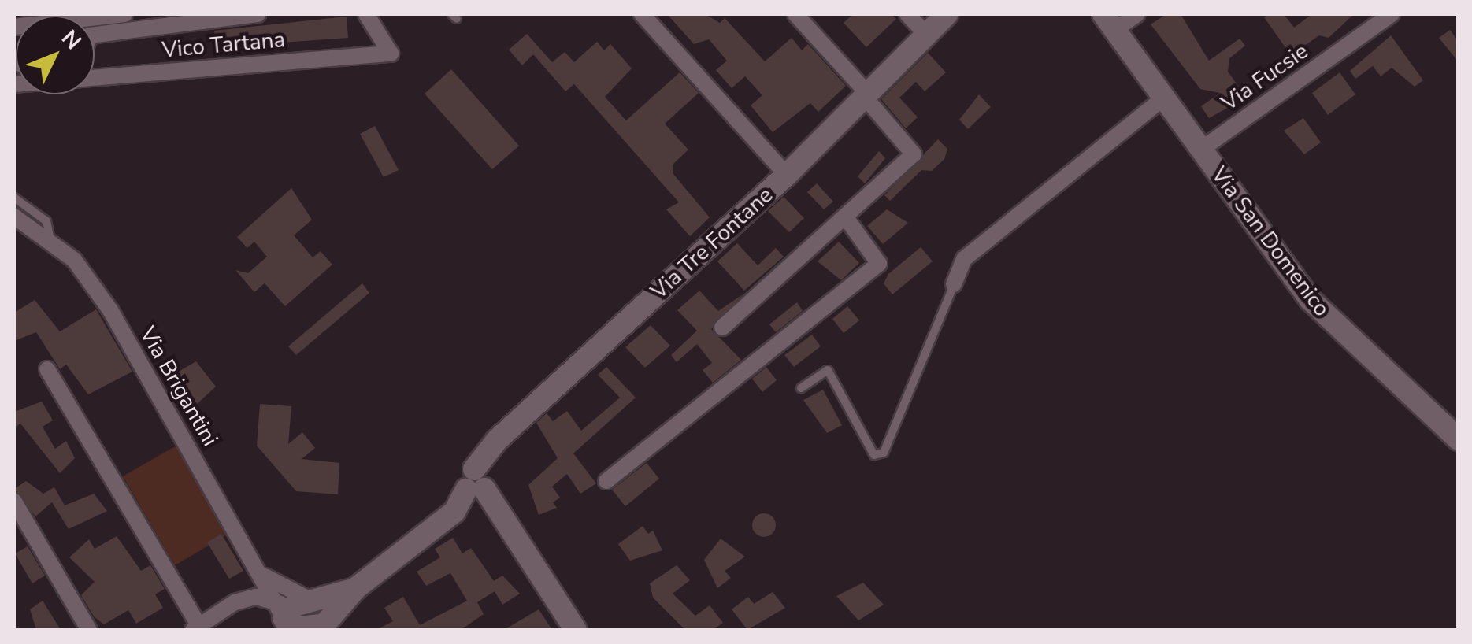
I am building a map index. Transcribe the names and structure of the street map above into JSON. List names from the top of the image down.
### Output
{
  "streets": {
    "street": [
      "Vico Tartana",
      "Via Fucsie",
      "Via San Domenico",
      "Via Tre Fontane",
      "Via Brigantini"
    ]
  },
  "crossings": [
    ["Via Fucsie", "Via San Domenico"],
    ["Via Tre Fontane", "Via Brigantini"]
  ],
  "north": "top right"
}
